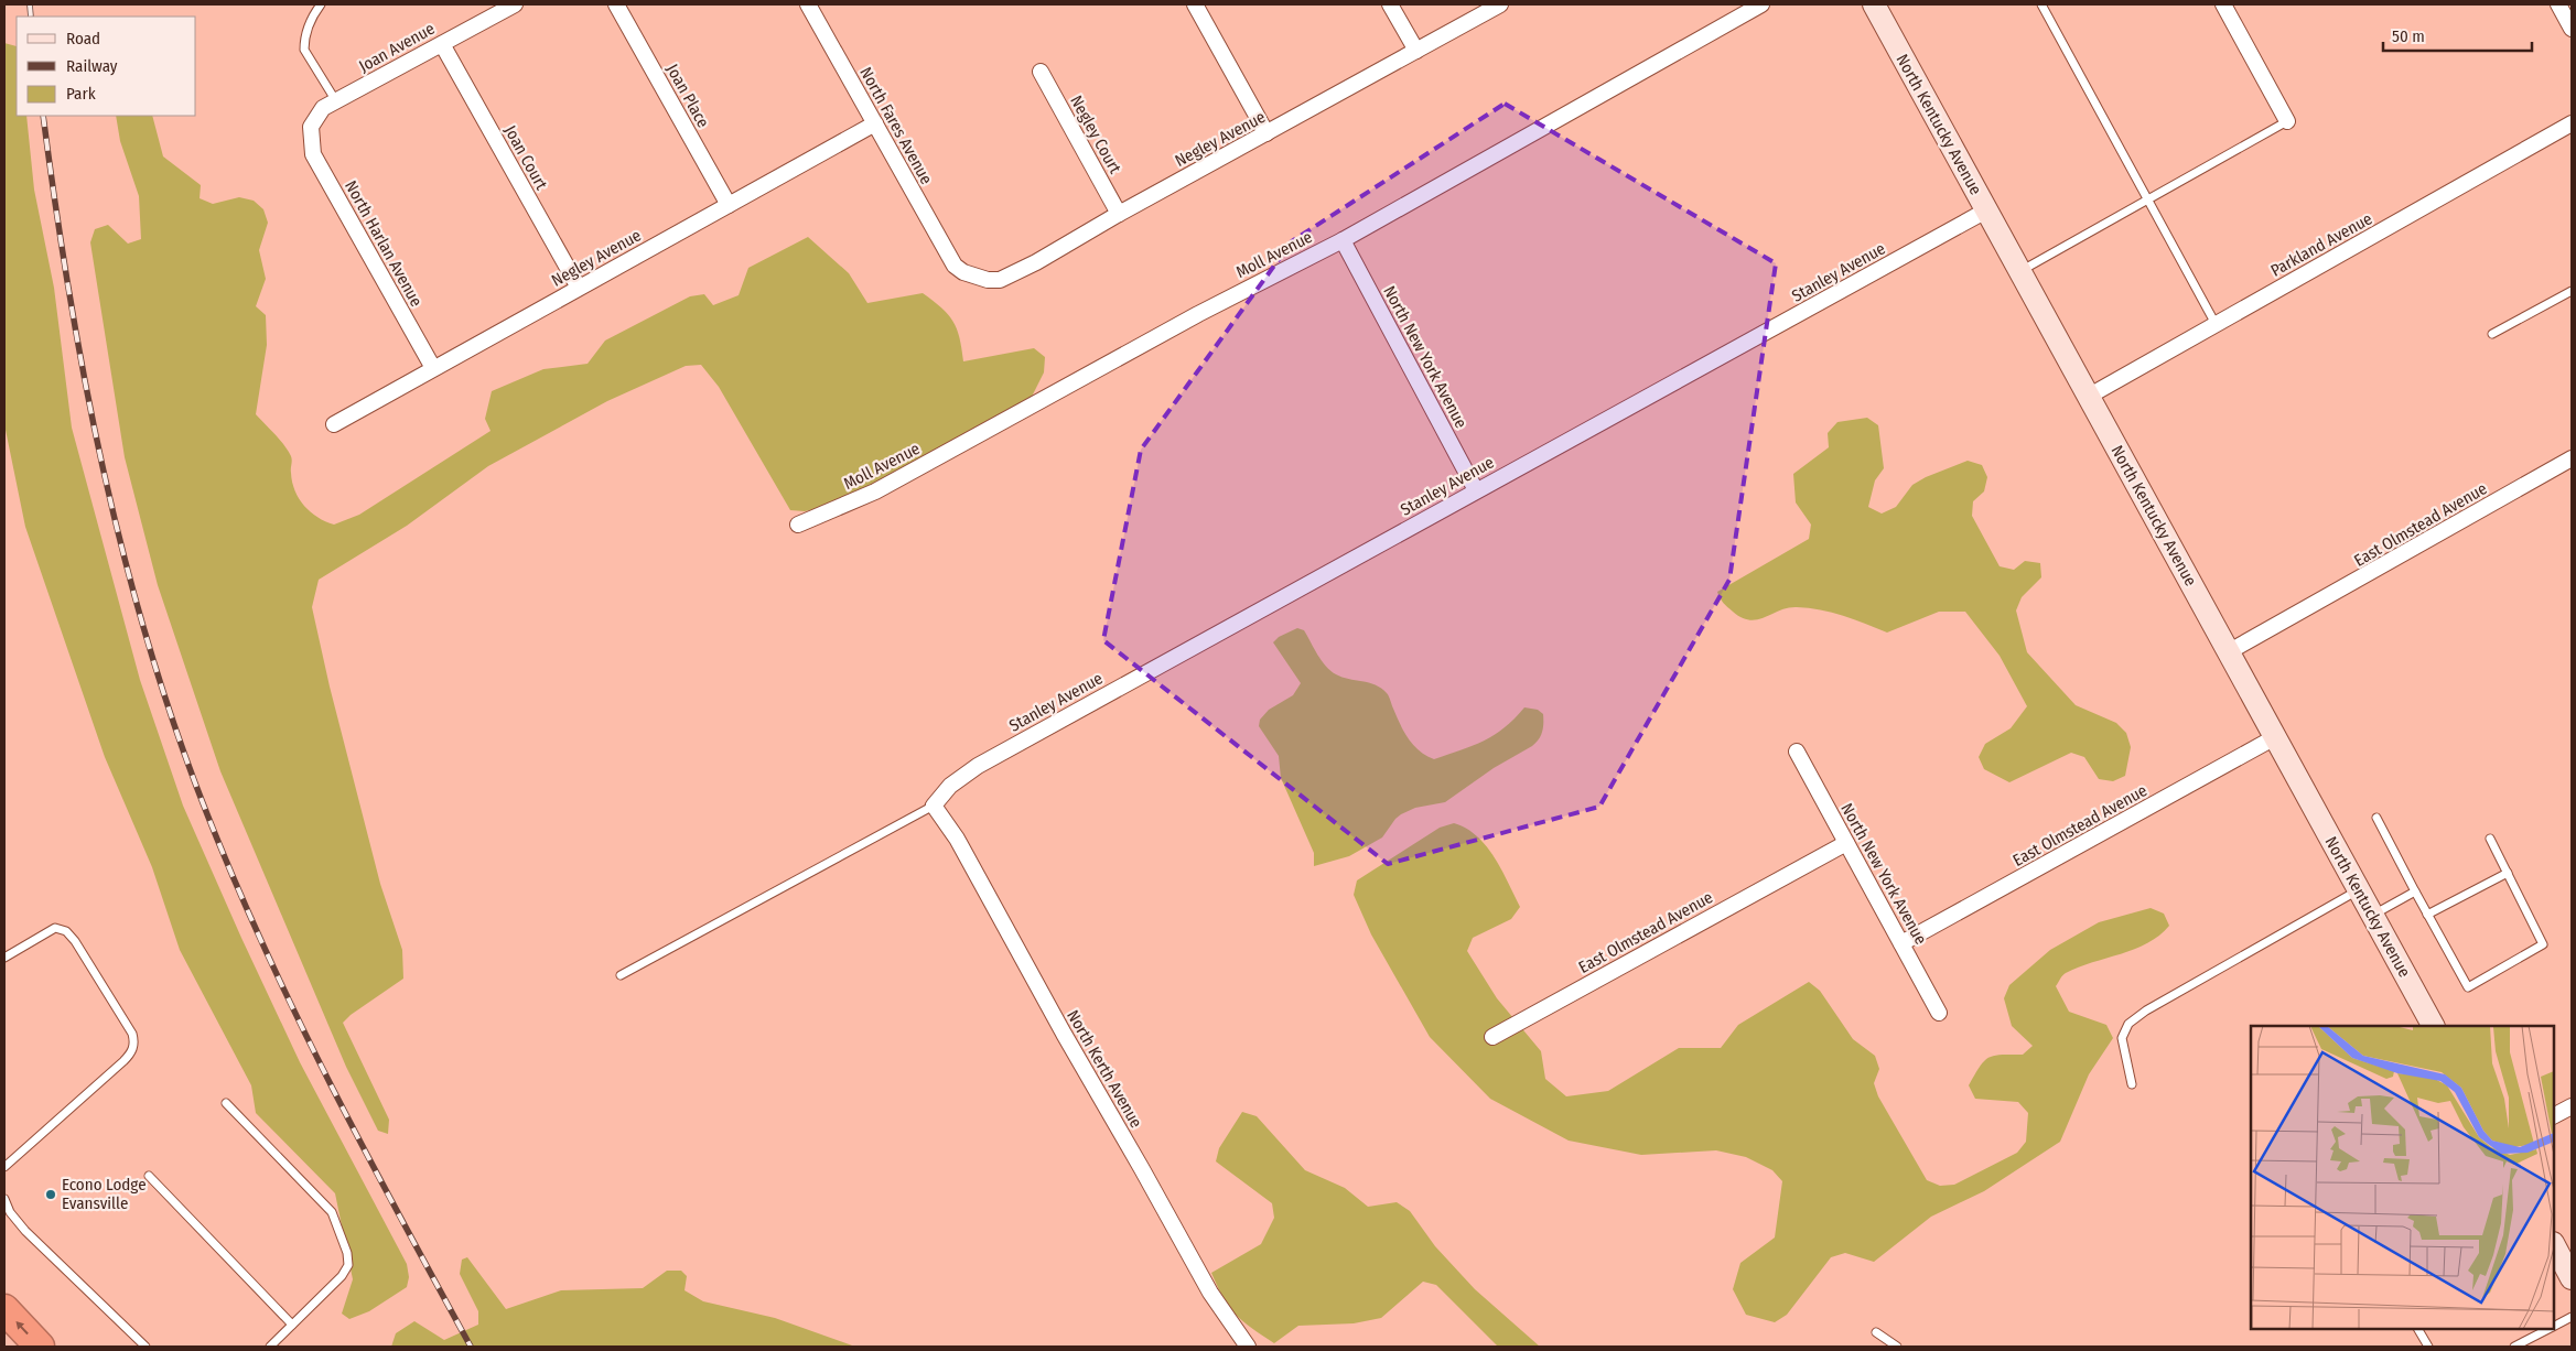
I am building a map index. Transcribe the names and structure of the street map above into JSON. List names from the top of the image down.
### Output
{
  "streets": {
    "street": [
      "Joan Avenue",
      "Joan Place",
      "North Kentucky Avenue",
      "North Fares Avenue",
      "Negley Court",
      "Negley Avenue",
      "Joan Court",
      "North Harlan Avenue",
      "Parkland Avenue",
      "Moll Avenue",
      "Stanley Avenue",
      "North New York Avenue",
      "East Olmstead Avenue",
      "North Kerth Avenue"
    ]
  },
  "crossings": [
    ["Joan Avenue", "Joan Court"],
    ["Joan Avenue", "North Harlan Avenue"],
    ["Joan Place", "Negley Avenue"],
    ["North Kentucky Avenue", "Parkland Avenue"],
    ["North Kentucky Avenue", "Stanley Avenue"],
    ["North Kentucky Avenue", "East Olmstead Avenue"],
    ["North Fares Avenue", "Negley Avenue"],
    ["Negley Court", "Negley Avenue"],
    ["Negley Avenue", "Joan Court"],
    ["Negley Avenue", "North Harlan Avenue"],
    ["Moll Avenue", "North New York Avenue"],
    ["Stanley Avenue", "North New York Avenue"],
    ["Stanley Avenue", "North Kerth Avenue"],
    ["North New York Avenue", "East Olmstead Avenue"]
  ],
  "places": ["Econo Lodge Evansville"],
  "legend": ["Road", "Railway", "Park"],
  "scale_bar": "50 m"
}
